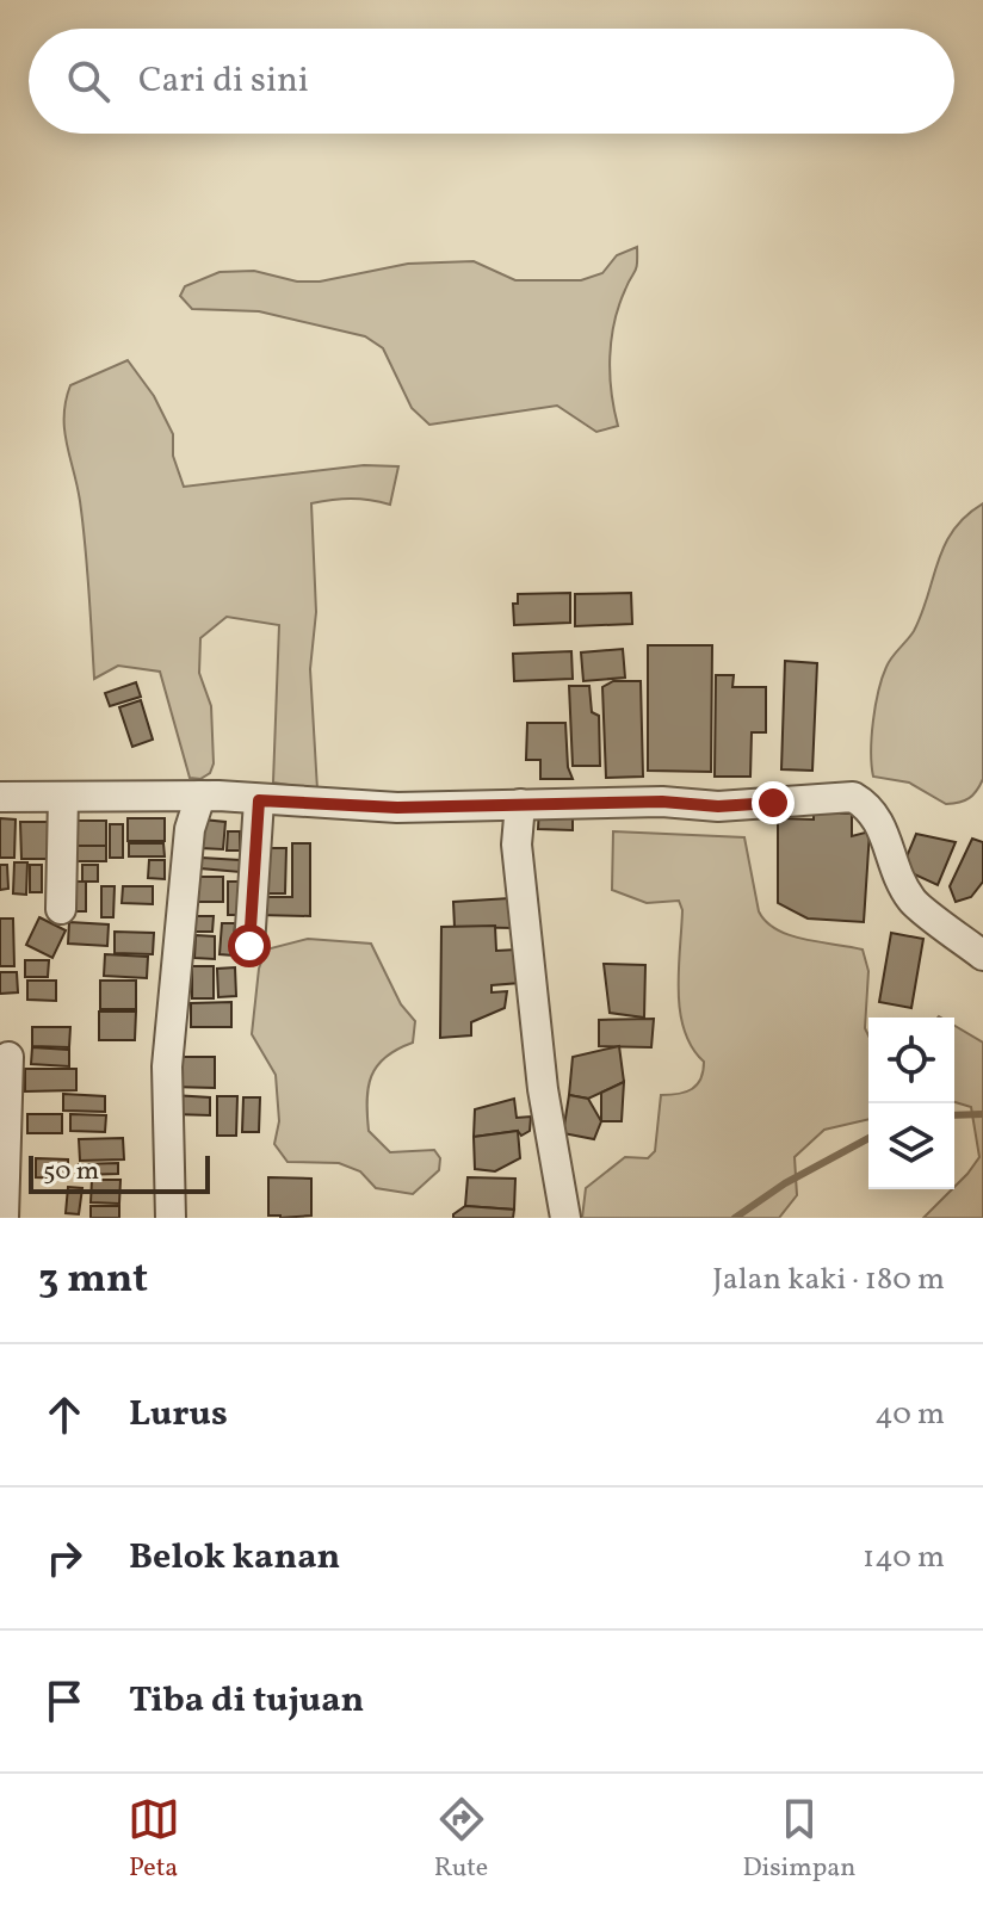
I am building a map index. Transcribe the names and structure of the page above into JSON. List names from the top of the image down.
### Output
{
  "scale_bar": "50 m",
  "page": {
    "search": "Cari di sini",
    "scale": "50 m",
    "heading": ["3 mnt", "Jalan kaki · 180 m"],
    "list": [
      ["Lurus", "40 m"],
      ["Belok kanan", "140 m"],
      "Tiba di tujuan"
    ],
    "nav": ["Peta", "Rute", "Disimpan"]
  }
}
